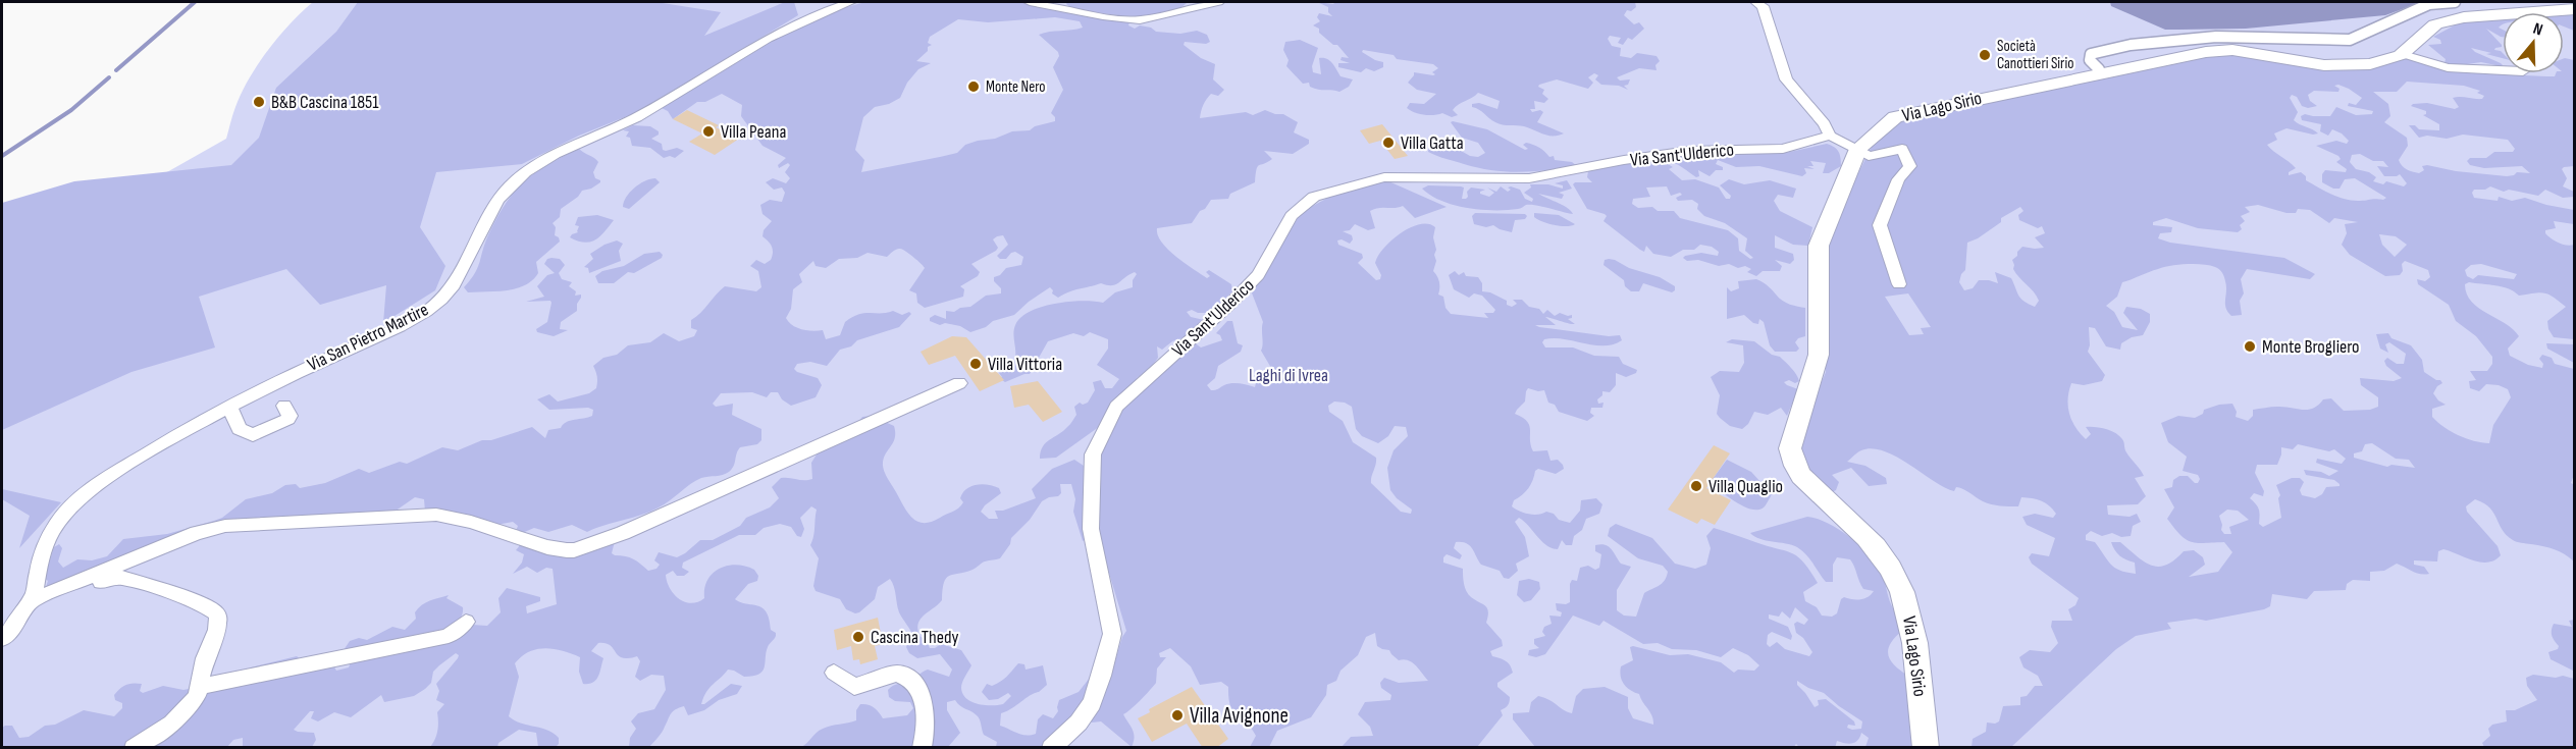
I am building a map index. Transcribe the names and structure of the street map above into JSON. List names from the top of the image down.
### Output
{
  "streets": {
    "main road": ["Via Lago Sirio"],
    "street": ["Via Sant'Ulderico", "Via San Pietro Martire"]
  },
  "parks": ["Laghi di Ivrea"],
  "places": [
    "Società Canottieri Sirio",
    "Monte Nero",
    "B&B Cascina 1851",
    "Villa Peana",
    "Villa Gatta",
    "Monte Brogliero",
    "Villa Vittoria",
    "Villa Quaglio",
    "Cascina Thedy",
    "Villa Avignone"
  ],
  "north": "top"
}
